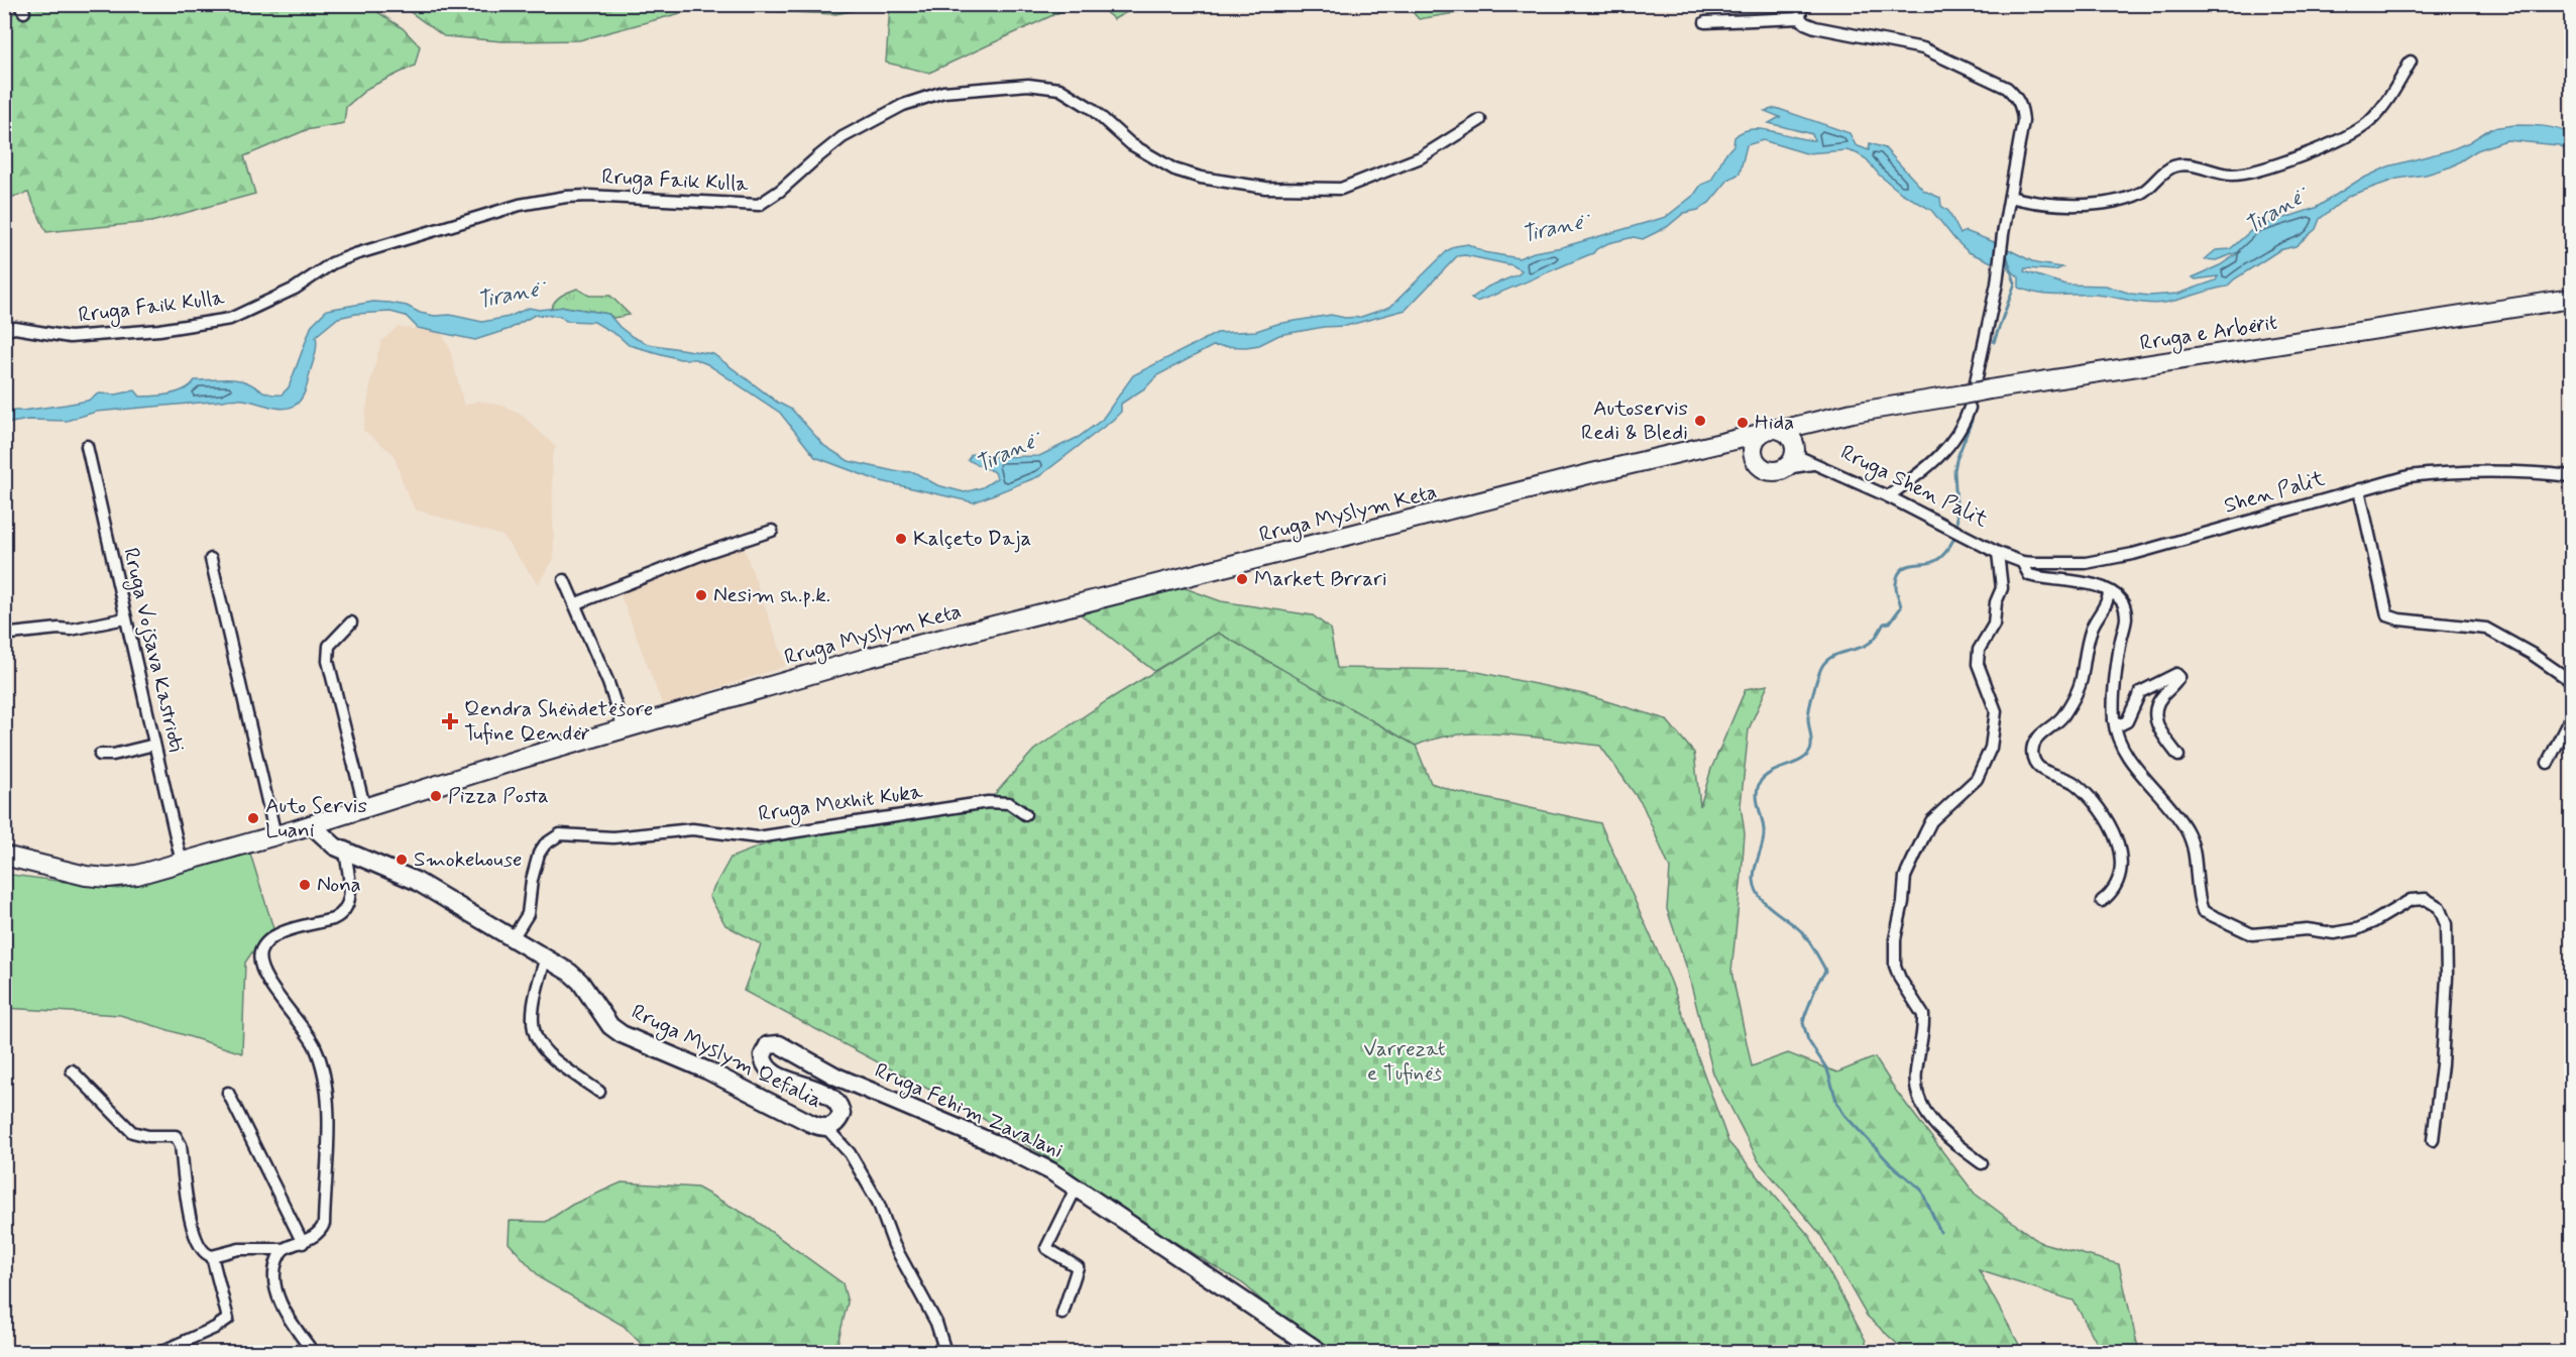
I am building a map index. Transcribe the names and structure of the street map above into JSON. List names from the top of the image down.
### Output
{
  "streets": {
    "main road": ["Rruga e Arbërit", "Rruga Myslym Keta"],
    "street": [
      "Rruga Faik Kulla",
      "Rruga Shen Palit",
      "Shen Palit",
      "Rruga Vojsava Kastrioti",
      "Rruga Mexhit Kuka",
      "Rruga Myslym Qefalia",
      "Rruga Fehim Zavalani"
    ]
  },
  "crossings": [
    ["Rruga e Arbërit", "Rruga Shen Palit"],
    ["Rruga e Arbërit", "Rruga Myslym Keta"],
    ["Rruga Shen Palit", "Shen Palit"],
    ["Rruga Shen Palit", "Rruga Myslym Keta"],
    ["Rruga Myslym Keta", "Rruga Vojsava Kastrioti"],
    ["Rruga Myslym Keta", "Rruga Myslym Qefalia"],
    ["Rruga Mexhit Kuka", "Rruga Myslym Qefalia"],
    ["Rruga Myslym Qefalia", "Rruga Fehim Zavalani"]
  ],
  "water": ["Tiranë"],
  "parks": ["Varrezat e Tufinës"],
  "places": {
    "other": [
      "Autoservis Redi & Bledi",
      "Hida",
      "Kalçeto Daja",
      "Market Brrari",
      "Nesim sh.p.k.",
      "Pizza Posta",
      "Auto Servis Luani",
      "Smokehouse",
      "Nona"
    ],
    "health": ["Qendra Shëndetësore Tufine Qendër"]
  }
}
